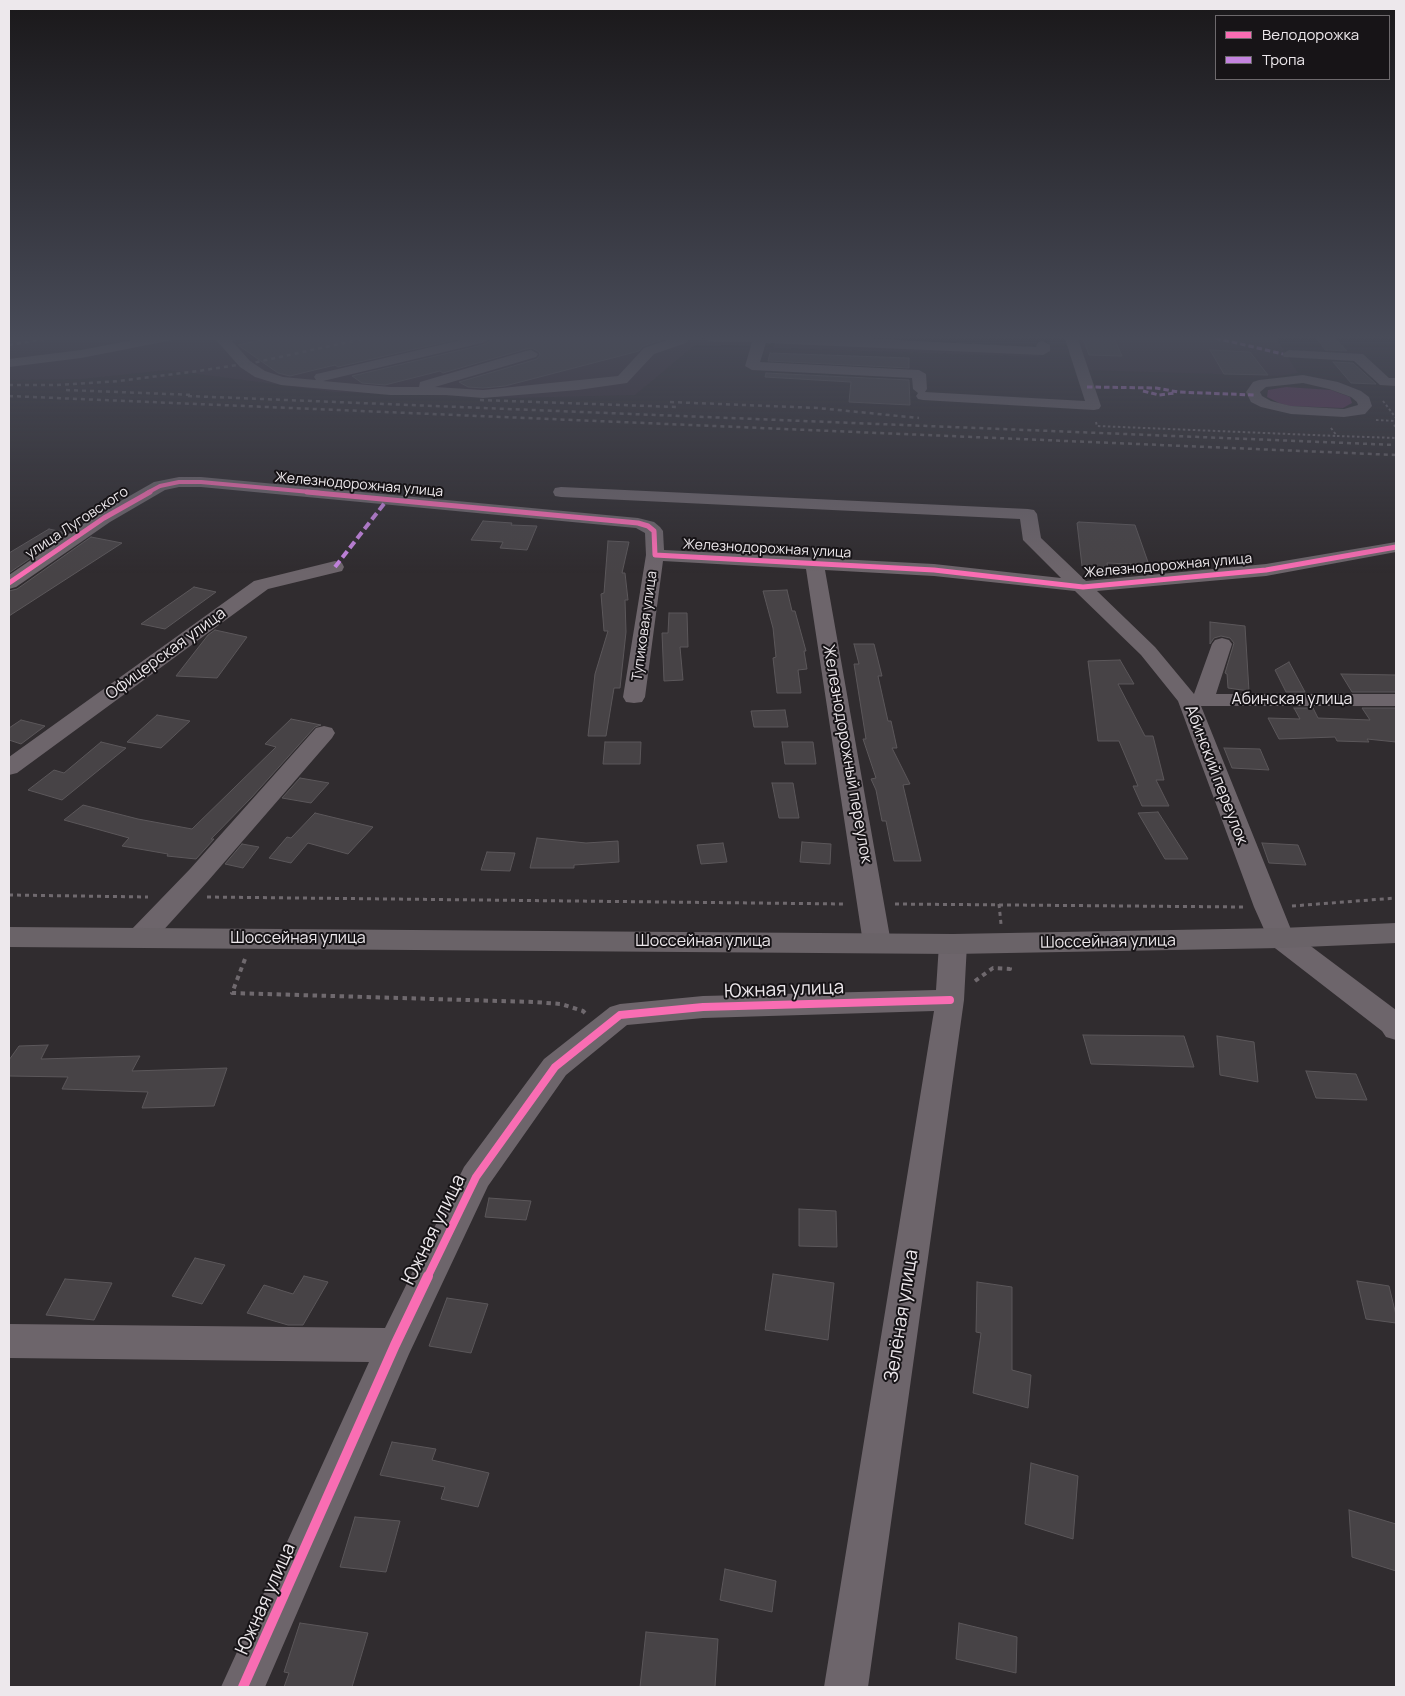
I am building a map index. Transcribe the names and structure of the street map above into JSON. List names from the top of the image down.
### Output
{
  "streets": {
    "highway": ["Шоссейная улица"],
    "street": [
      "Железнодорожная улица",
      "улица Луговского",
      "Тупиковая улица",
      "Офицерская улица",
      "Абинская улица",
      "Железнодорожный переулок",
      "Абинский переулок",
      "Южная улица",
      "Зелёная улица"
    ]
  },
  "crossings": [
    ["Железнодорожная улица", "улица Луговского"],
    ["Железнодорожная улица", "Тупиковая улица"],
    ["Железнодорожная улица", "Железнодорожный переулок"],
    ["Железнодорожная улица", "Абинский переулок"],
    ["Абинская улица", "Абинский переулок"],
    ["Железнодорожный переулок", "Шоссейная улица"],
    ["Абинский переулок", "Шоссейная улица"],
    ["Шоссейная улица", "Зелёная улица"],
    ["Южная улица", "Зелёная улица"]
  ],
  "legend": ["Велодорожка", "Тропа"]
}
